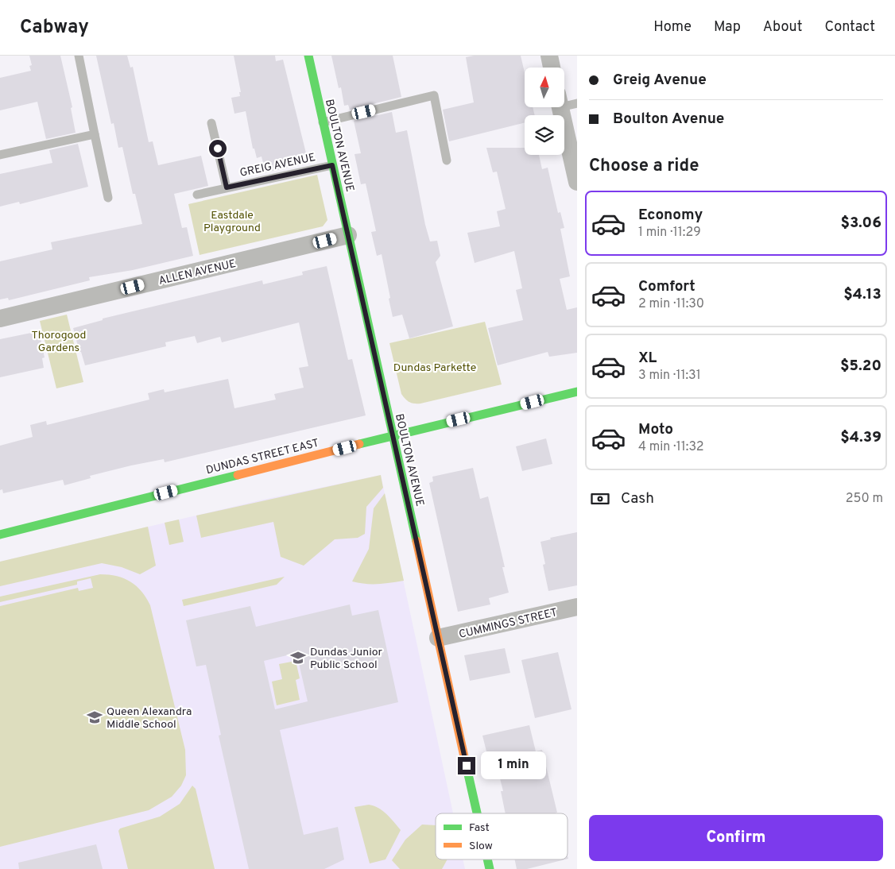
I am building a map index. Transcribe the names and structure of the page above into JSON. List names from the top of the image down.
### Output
{
  "streets": {
    "street": [
      "BOULTON AVENUE",
      "ALLEN AVENUE",
      "DUNDAS STREET EAST",
      "CUMMINGS STREET"
    ],
    "lane": ["GREIG AVENUE"]
  },
  "crossings": [
    ["BOULTON AVENUE", "GREIG AVENUE"],
    ["BOULTON AVENUE", "ALLEN AVENUE"],
    ["BOULTON AVENUE", "DUNDAS STREET EAST"],
    ["BOULTON AVENUE", "CUMMINGS STREET"]
  ],
  "parks": ["Eastdale Playground", "Thorogood Gardens", "Dundas Parkette"],
  "places": {
    "school or university": ["Dundas Junior Public School", "Queen Alexandra Middle School"]
  },
  "legend": ["Fast", "Slow"],
  "north": "top",
  "page": {
    "header": "Cabway",
    "nav": [
      "Home",
      "Map",
      "About",
      "Contact"
    ],
    "banner": ["Greig Avenue", "Boulton Avenue"],
    "heading": "Choose a ride",
    "list": [
      {
        "name": "Economy",
        "note": "1 min · 11:29",
        "value": "$3.06"
      },
      {
        "name": "Comfort",
        "note": "2 min · 11:30",
        "value": "$4.13"
      },
      {
        "name": "XL",
        "note": "3 min · 11:31",
        "value": "$5.20"
      },
      {
        "name": "Moto",
        "note": "4 min · 11:32",
        "value": "$4.39"
      }
    ],
    "pay": ["Cash", "250 m"],
    "bubble": "1 min",
    "buttons": "Confirm"
  }
}
